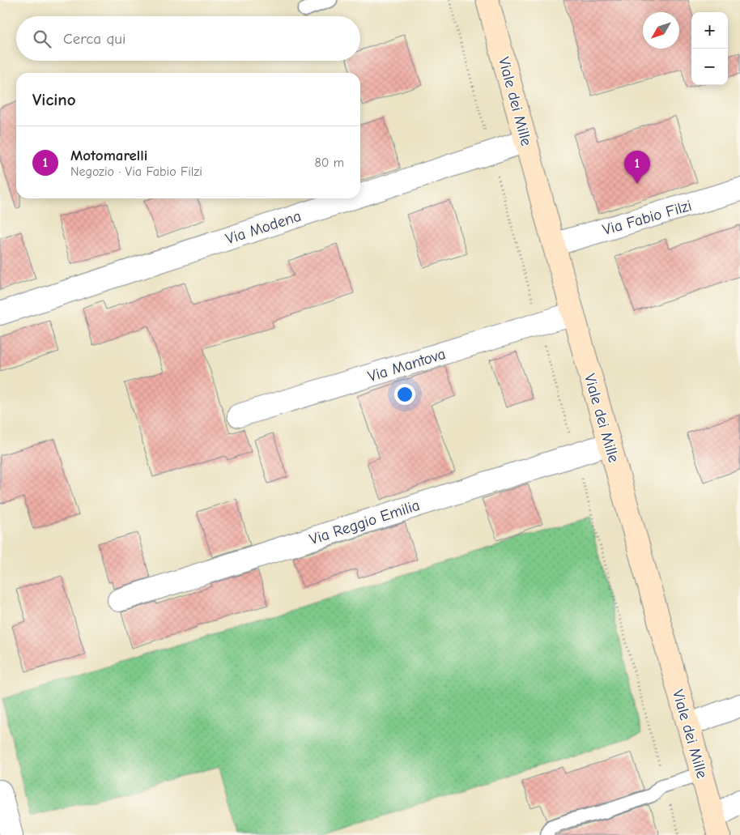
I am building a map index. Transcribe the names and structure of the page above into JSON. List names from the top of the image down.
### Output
{
  "streets": {
    "street": [
      "Viale dei Mille",
      "Via Fabio Filzi",
      "Via Modena",
      "Via Mantova",
      "Via Reggio Emilia"
    ]
  },
  "crossings": [
    ["Viale dei Mille", "Via Fabio Filzi"],
    ["Viale dei Mille", "Via Modena"],
    ["Viale dei Mille", "Via Mantova"],
    ["Viale dei Mille", "Via Reggio Emilia"]
  ],
  "north": "bottom left",
  "page": {
    "map_buttons": ["+", "−"],
    "search": "Cerca qui",
    "heading": "Vicino",
    "list": [
      {
        "mark": "1",
        "name": "Motomarelli",
        "note": "Negozio · Via Fabio Filzi",
        "value": "80 m"
      }
    ],
    "pins": "1"
  }
}
